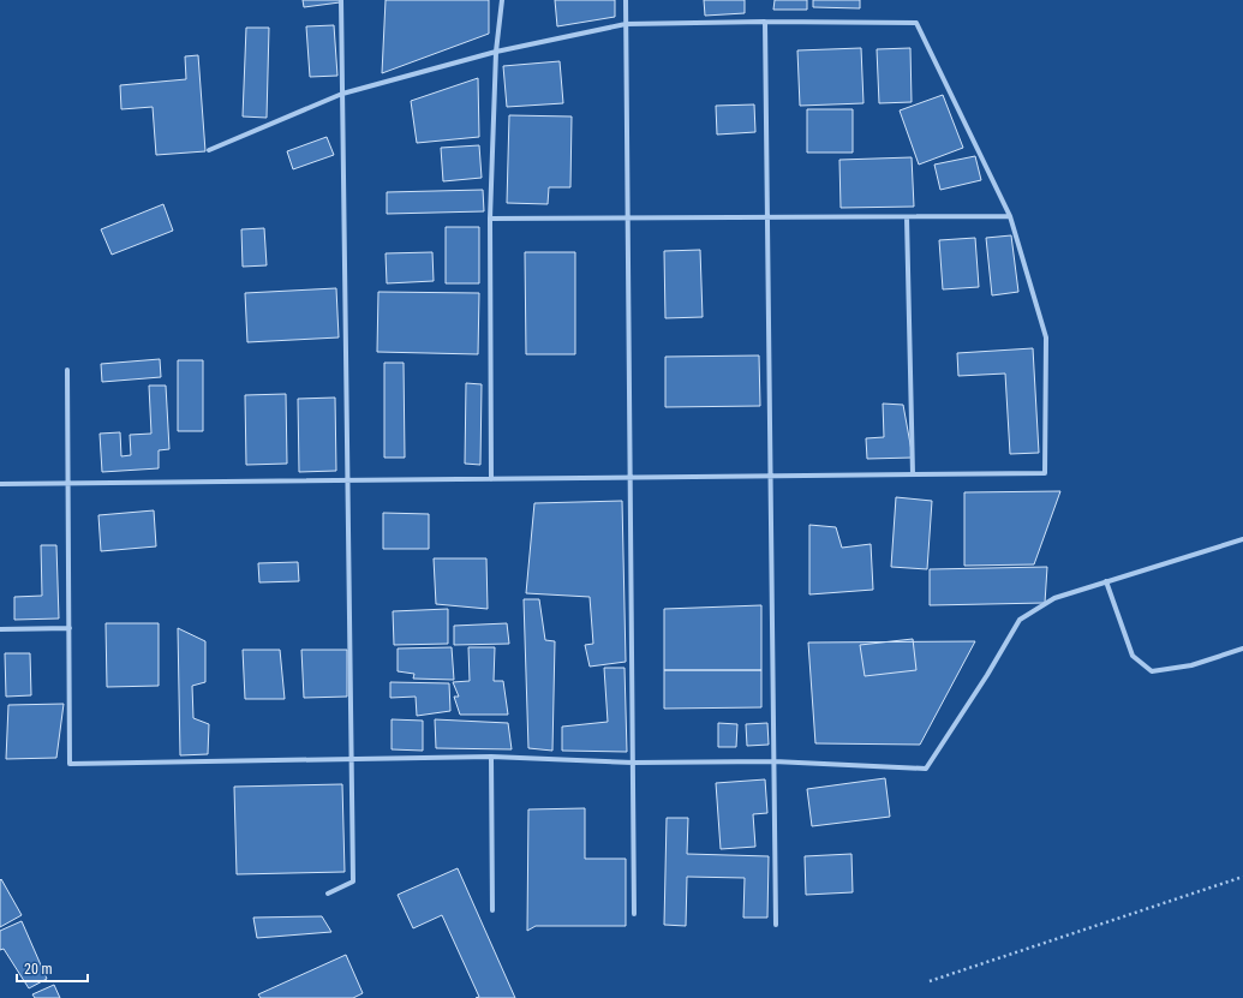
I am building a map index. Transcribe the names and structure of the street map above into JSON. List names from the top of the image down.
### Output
{
  "scale_bar": "20 m"
}
